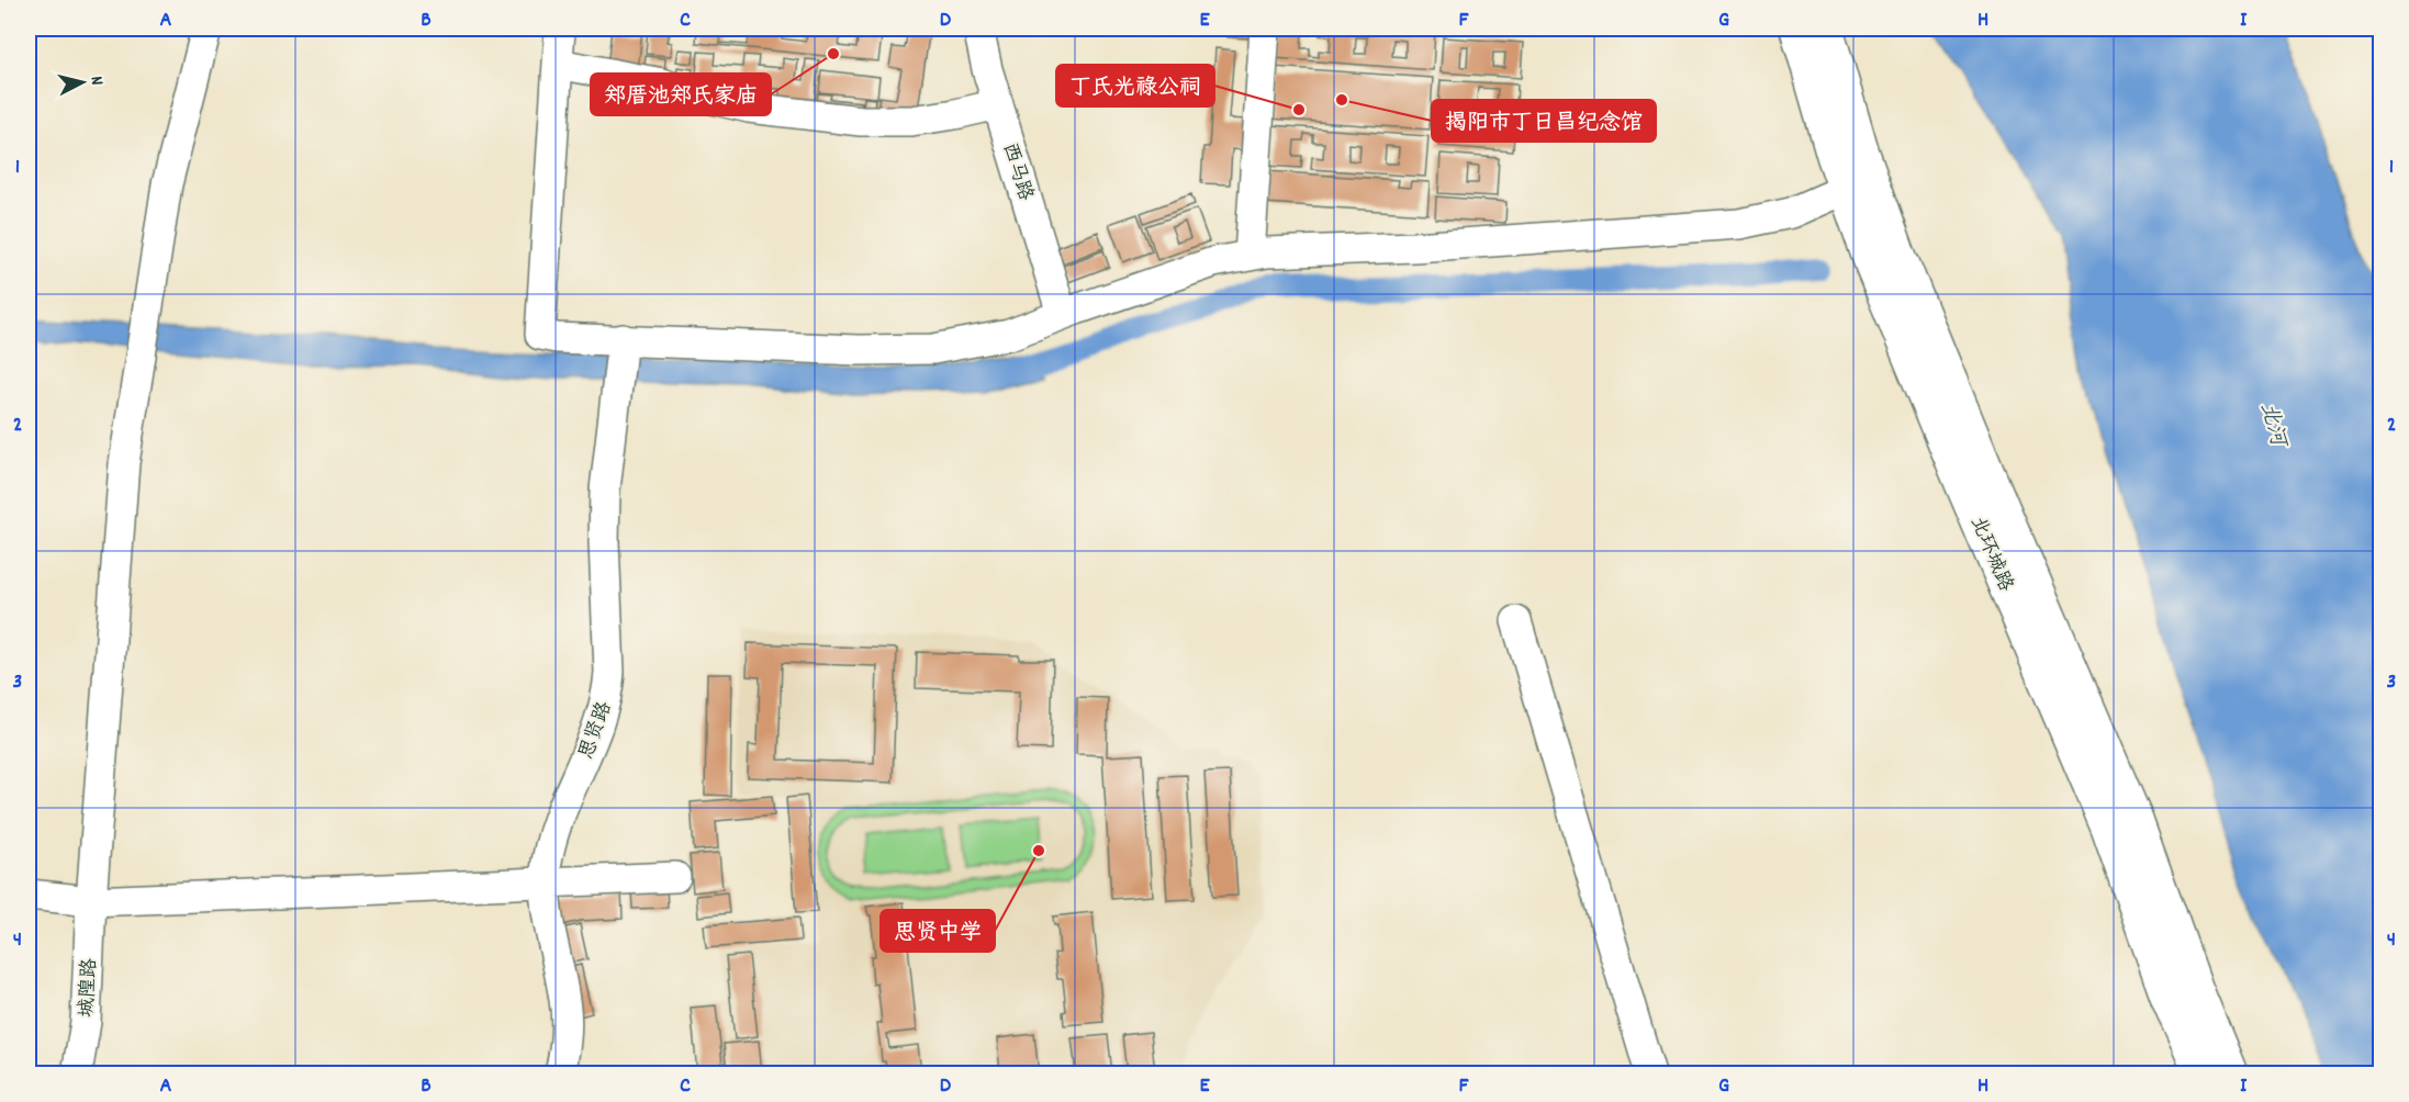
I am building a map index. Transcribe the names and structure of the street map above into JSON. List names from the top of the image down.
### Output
{
  "streets": {
    "main road": ["北环城路"],
    "street": ["西马路", "思贤路", "城隍路"]
  },
  "water": ["北河"],
  "places": [
    "郑厝池郑氏家庙",
    "揭阳市丁日昌纪念馆",
    "丁氏光禄公祠",
    "思贤中学"
  ],
  "north": "right",
  "grid": {
    "columns": [
      "A",
      "B",
      "C",
      "D",
      "E",
      "F",
      "G",
      "H",
      "I"
    ],
    "rows": [
      "1",
      "2",
      "3",
      "4"
    ]
  }
}
